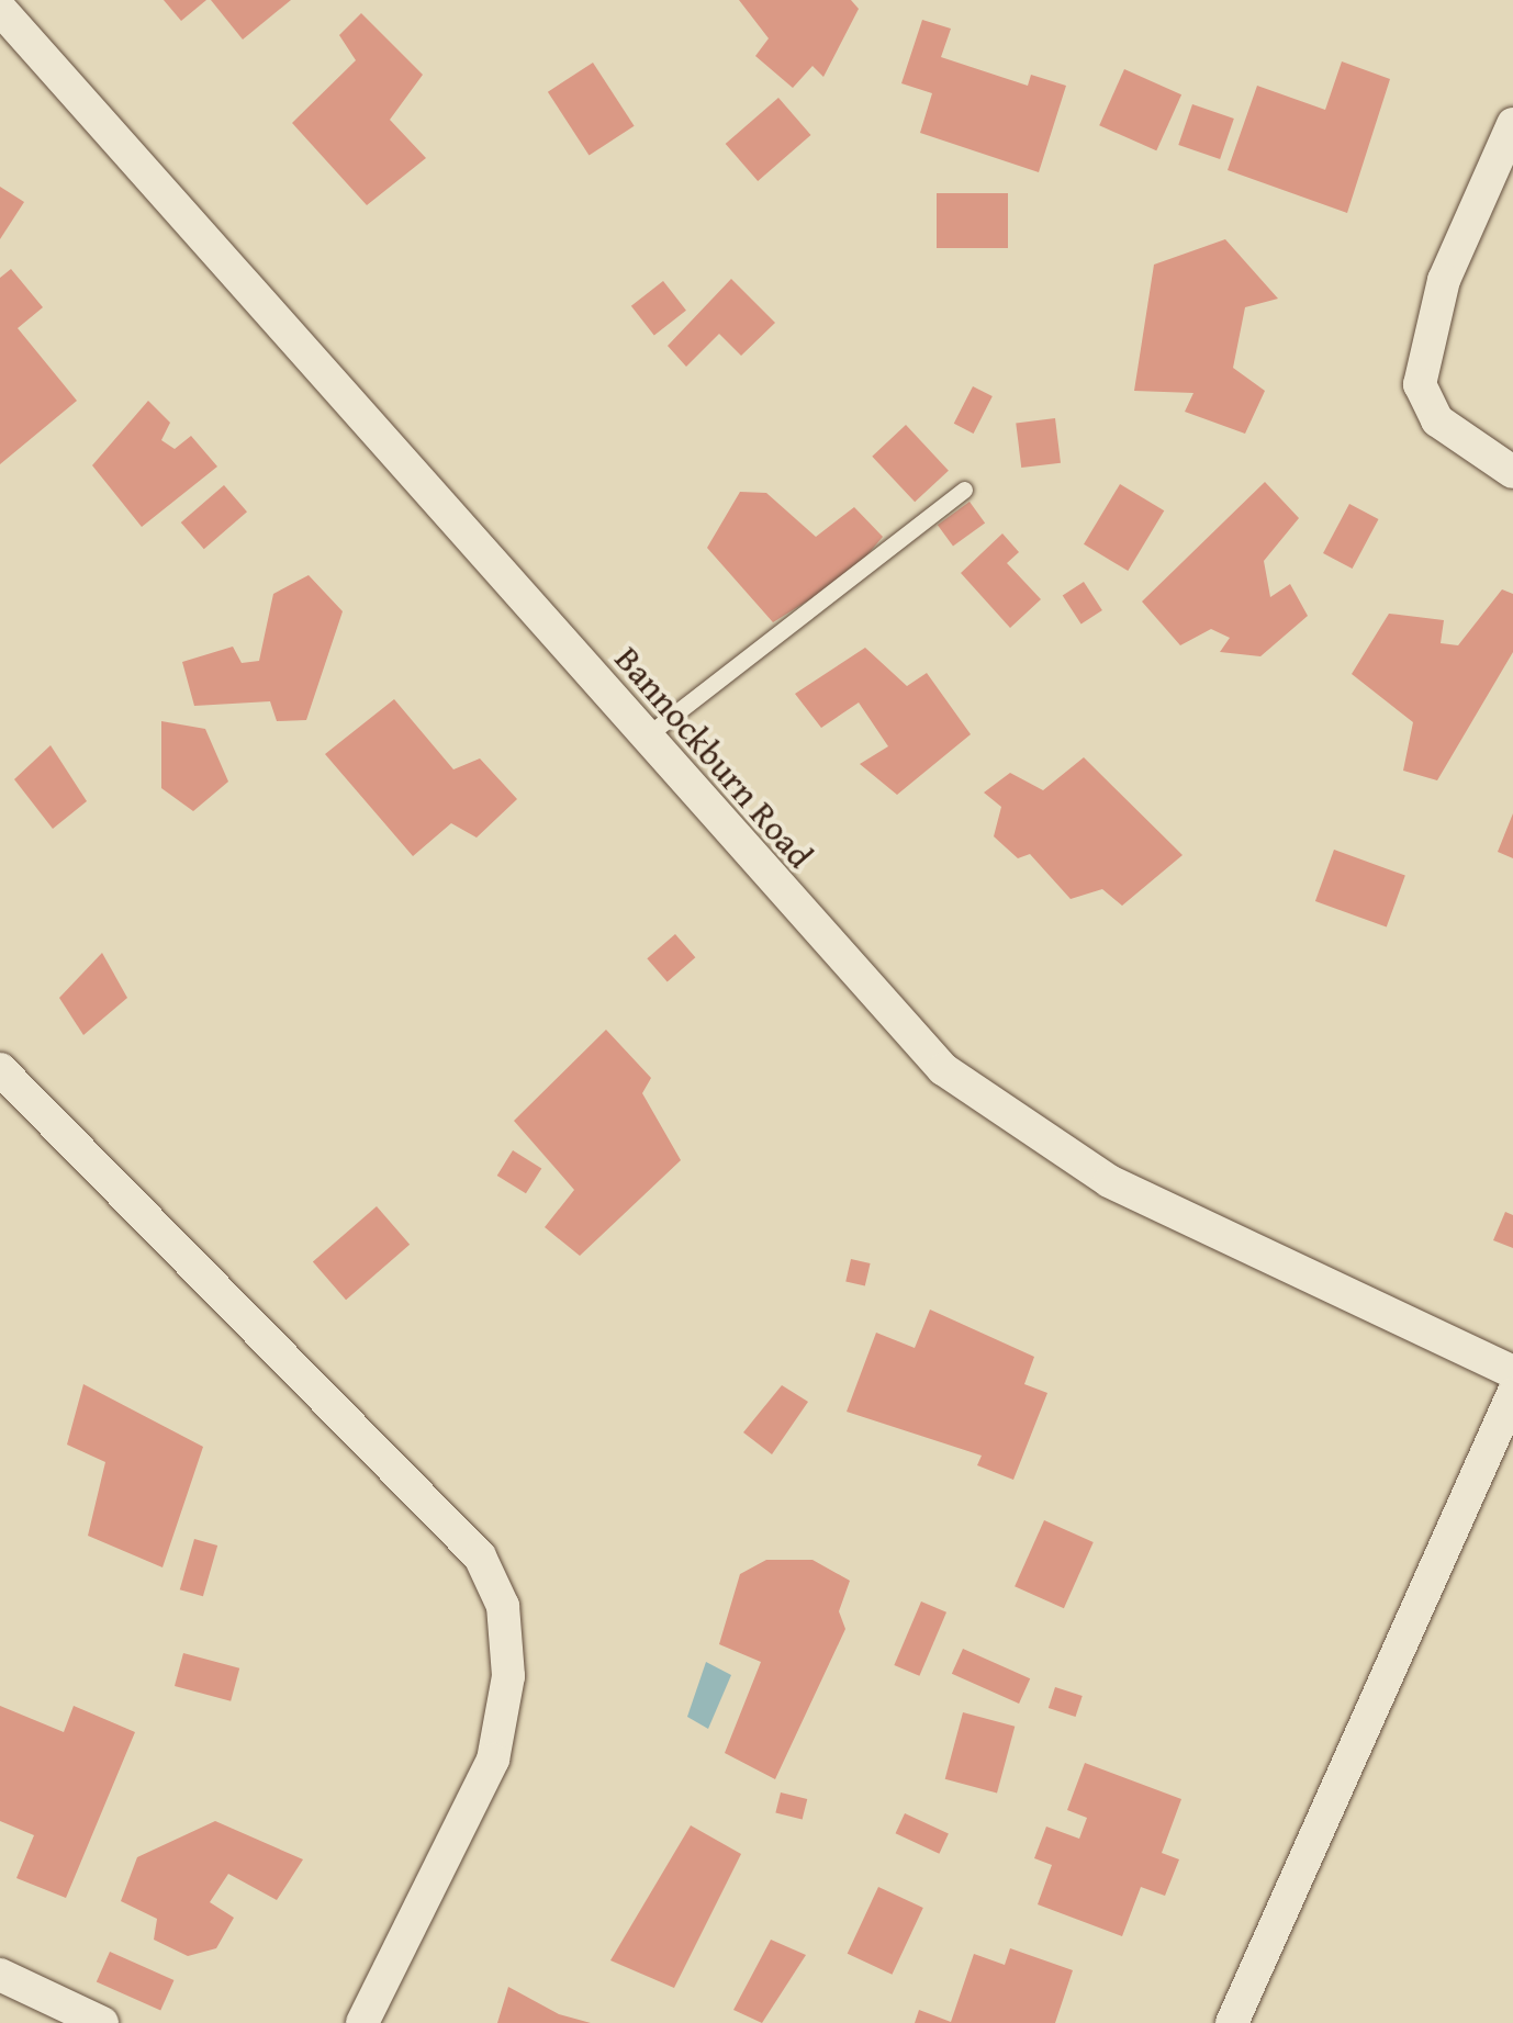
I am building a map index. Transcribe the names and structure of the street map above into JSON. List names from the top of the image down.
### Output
{
  "streets": {
    "street": ["Bannockburn Road"]
  }
}
